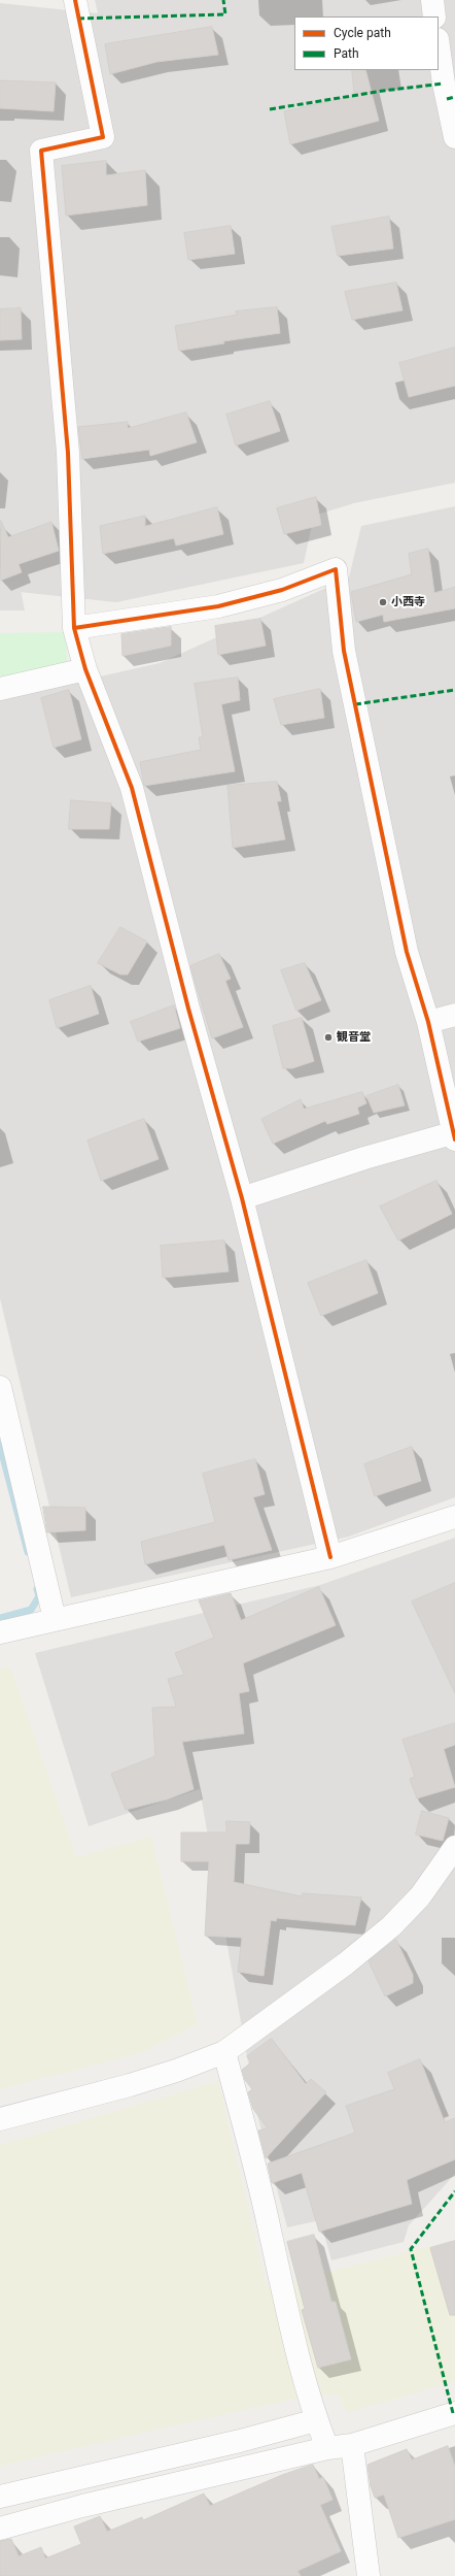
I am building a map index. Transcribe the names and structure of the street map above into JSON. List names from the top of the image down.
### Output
{
  "places": ["小西寺", "観音堂"],
  "legend": ["Cycle path", "Path"]
}
